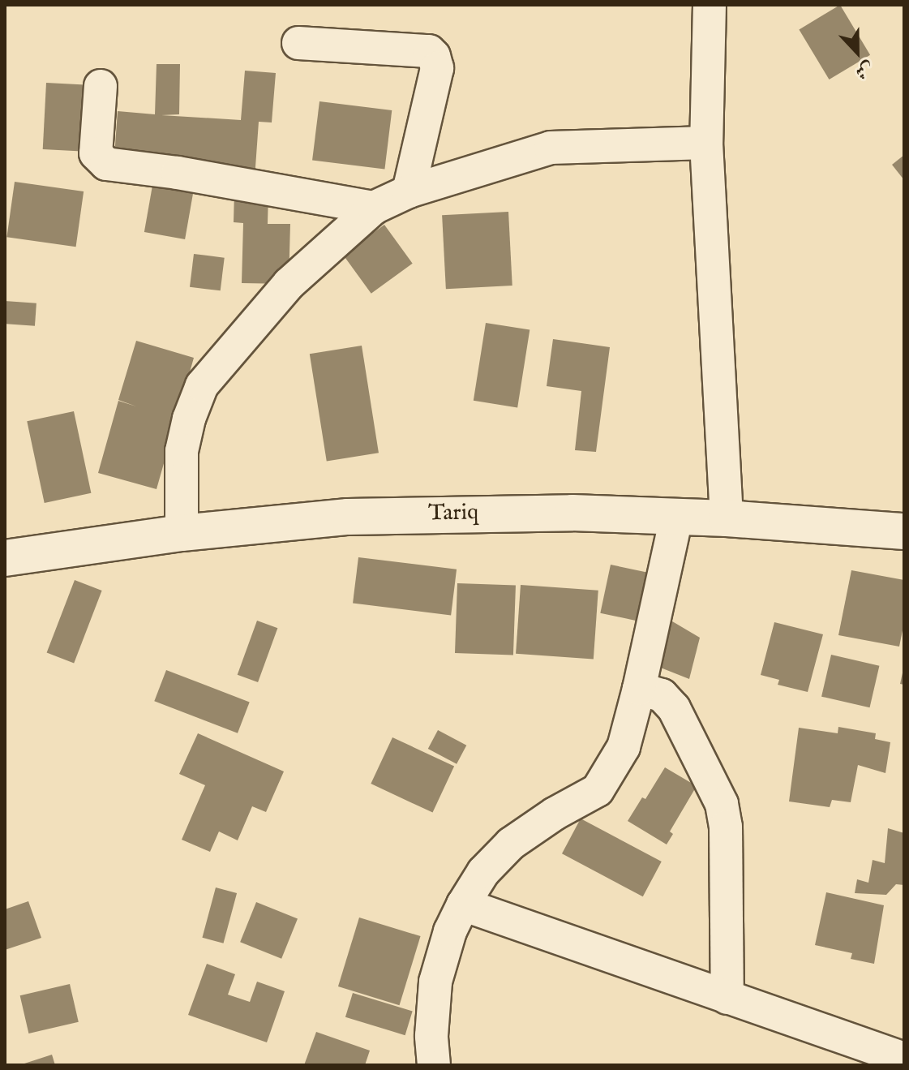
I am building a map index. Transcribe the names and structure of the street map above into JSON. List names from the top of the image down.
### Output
{
  "streets": {
    "main road": ["Tariq"]
  },
  "north": "bottom"
}
